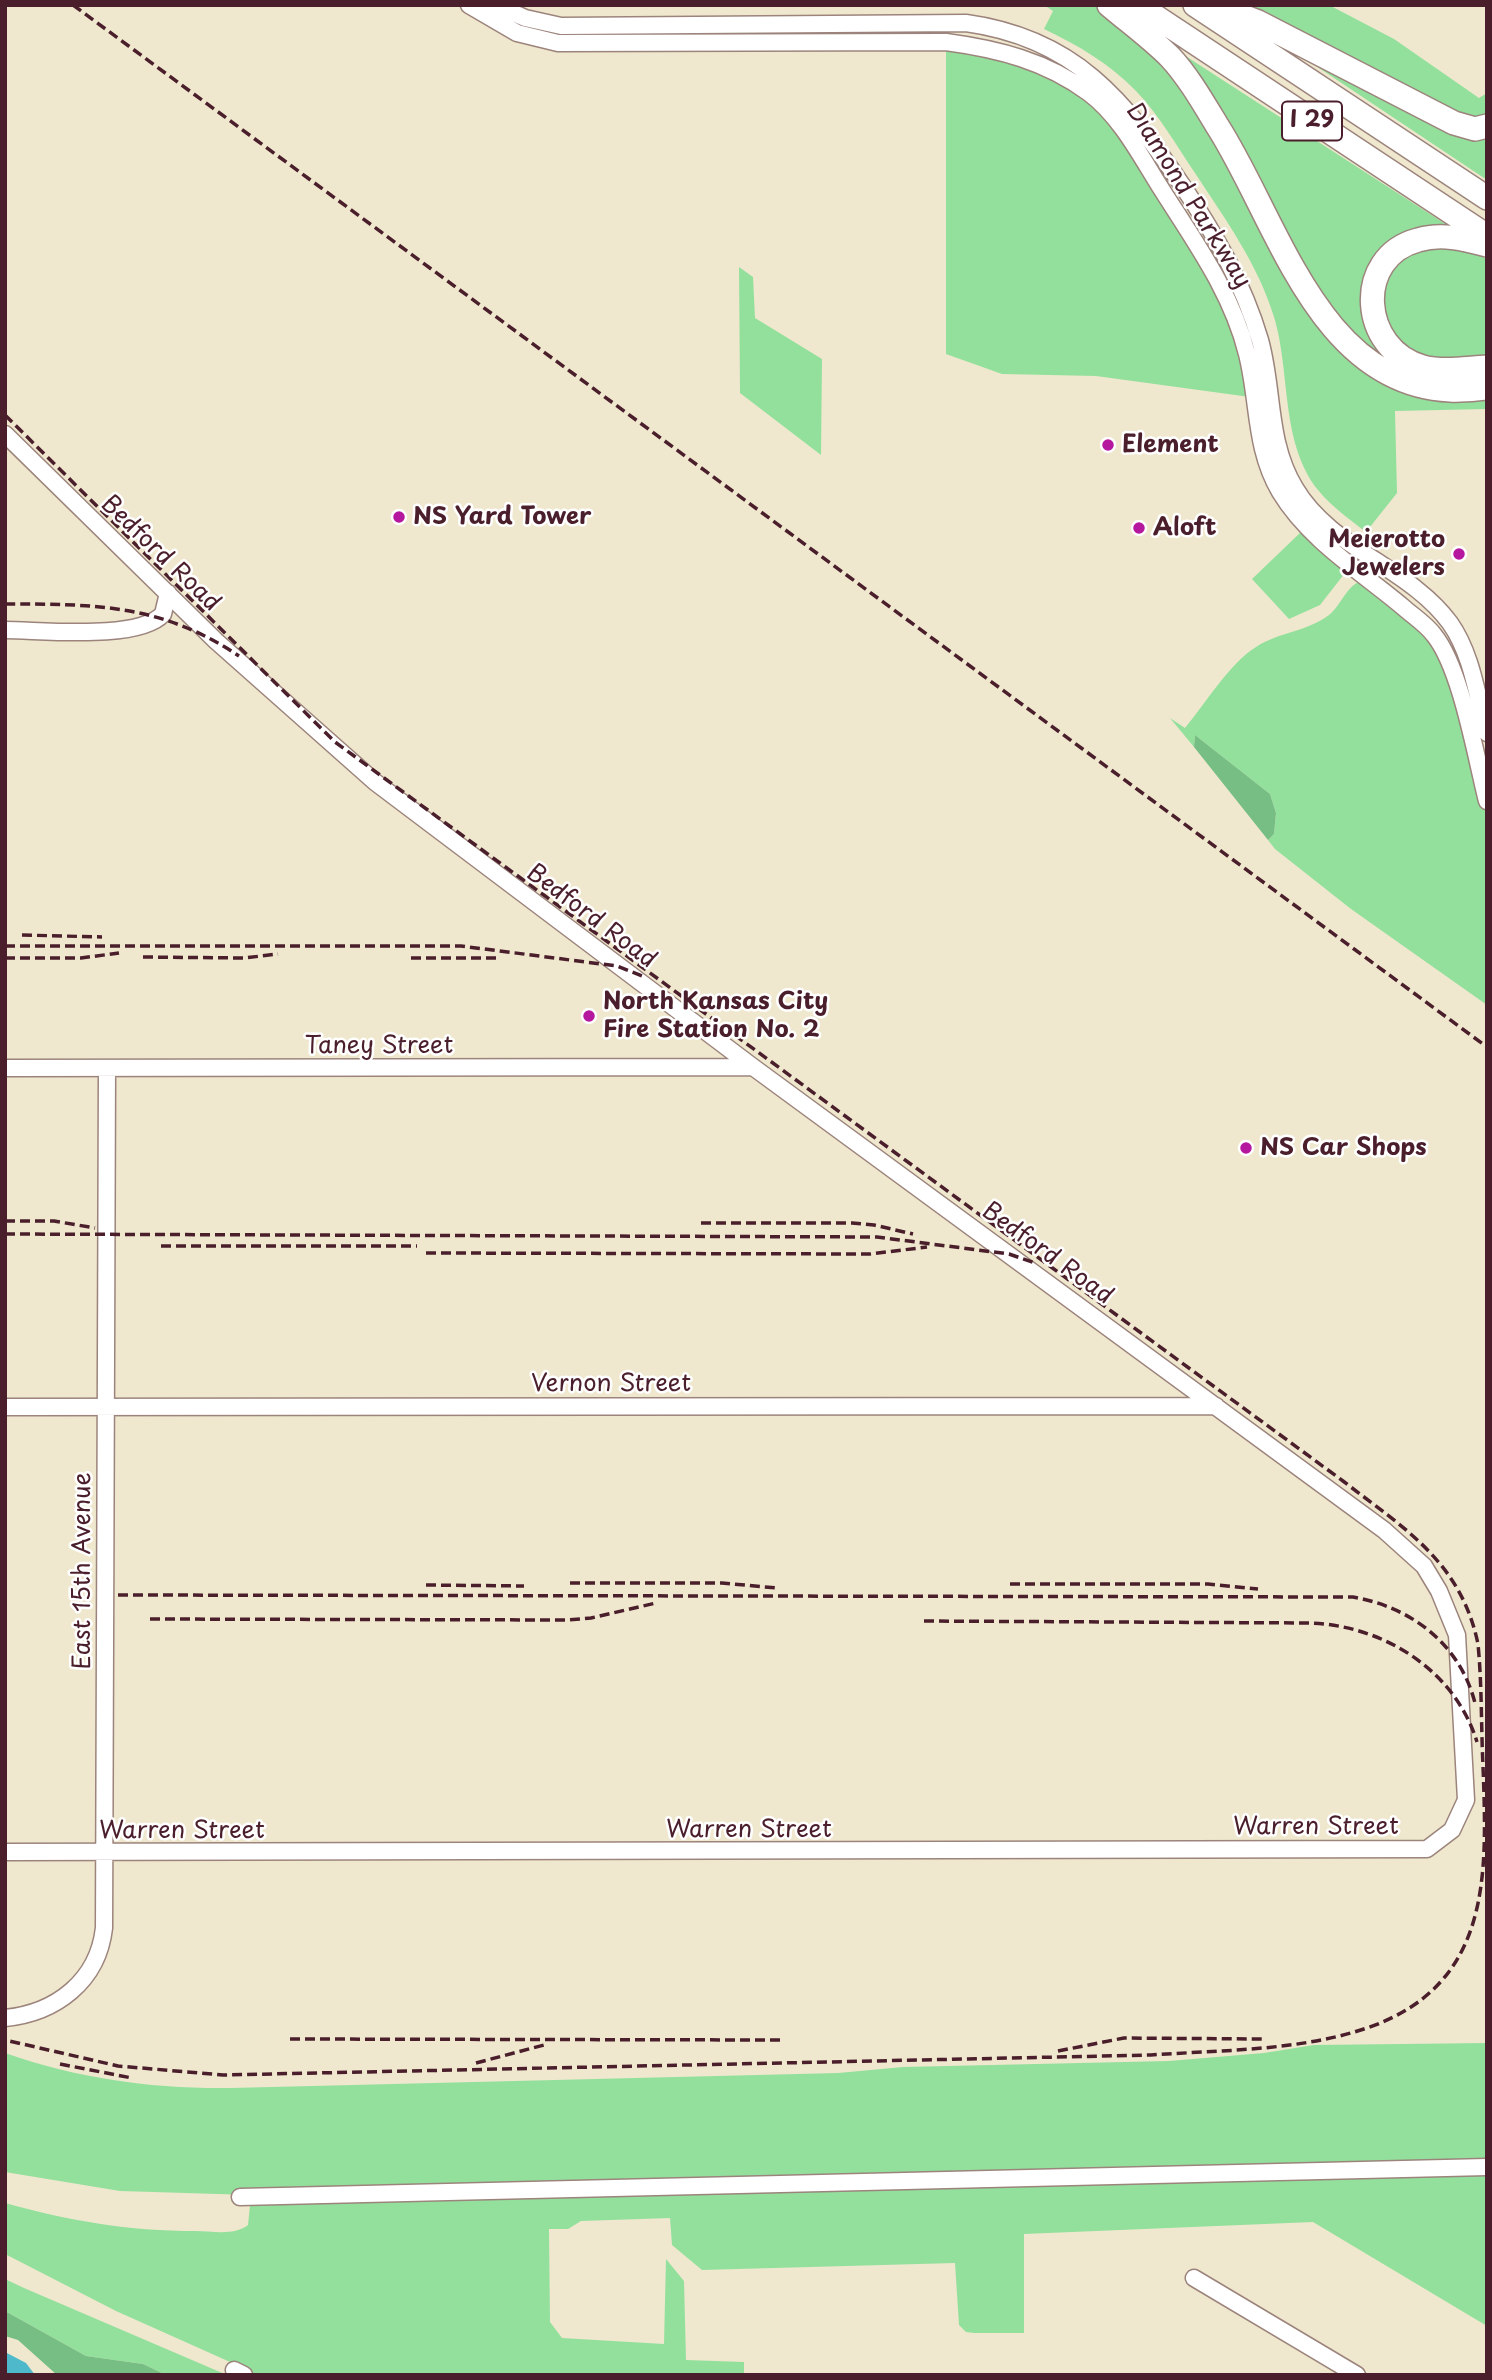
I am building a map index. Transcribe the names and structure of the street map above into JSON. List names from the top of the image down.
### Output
{
  "streets": {
    "highway": ["I 29"],
    "street": [
      "Diamond Parkway",
      "Bedford Road",
      "Taney Street",
      "Vernon Street",
      "East 15th Avenue",
      "Warren Street"
    ]
  },
  "crossings": [
    ["Bedford Road", "Taney Street"],
    ["Bedford Road", "Vernon Street"],
    ["Bedford Road", "Warren Street"],
    ["Taney Street", "East 15th Avenue"],
    ["Vernon Street", "East 15th Avenue"],
    ["East 15th Avenue", "Warren Street"]
  ],
  "places": [
    "Element",
    "NS Yard Tower",
    "Aloft",
    "Meierotto Jewelers",
    "North Kansas City Fire Station No. 2",
    "NS Car Shops"
  ]
}
